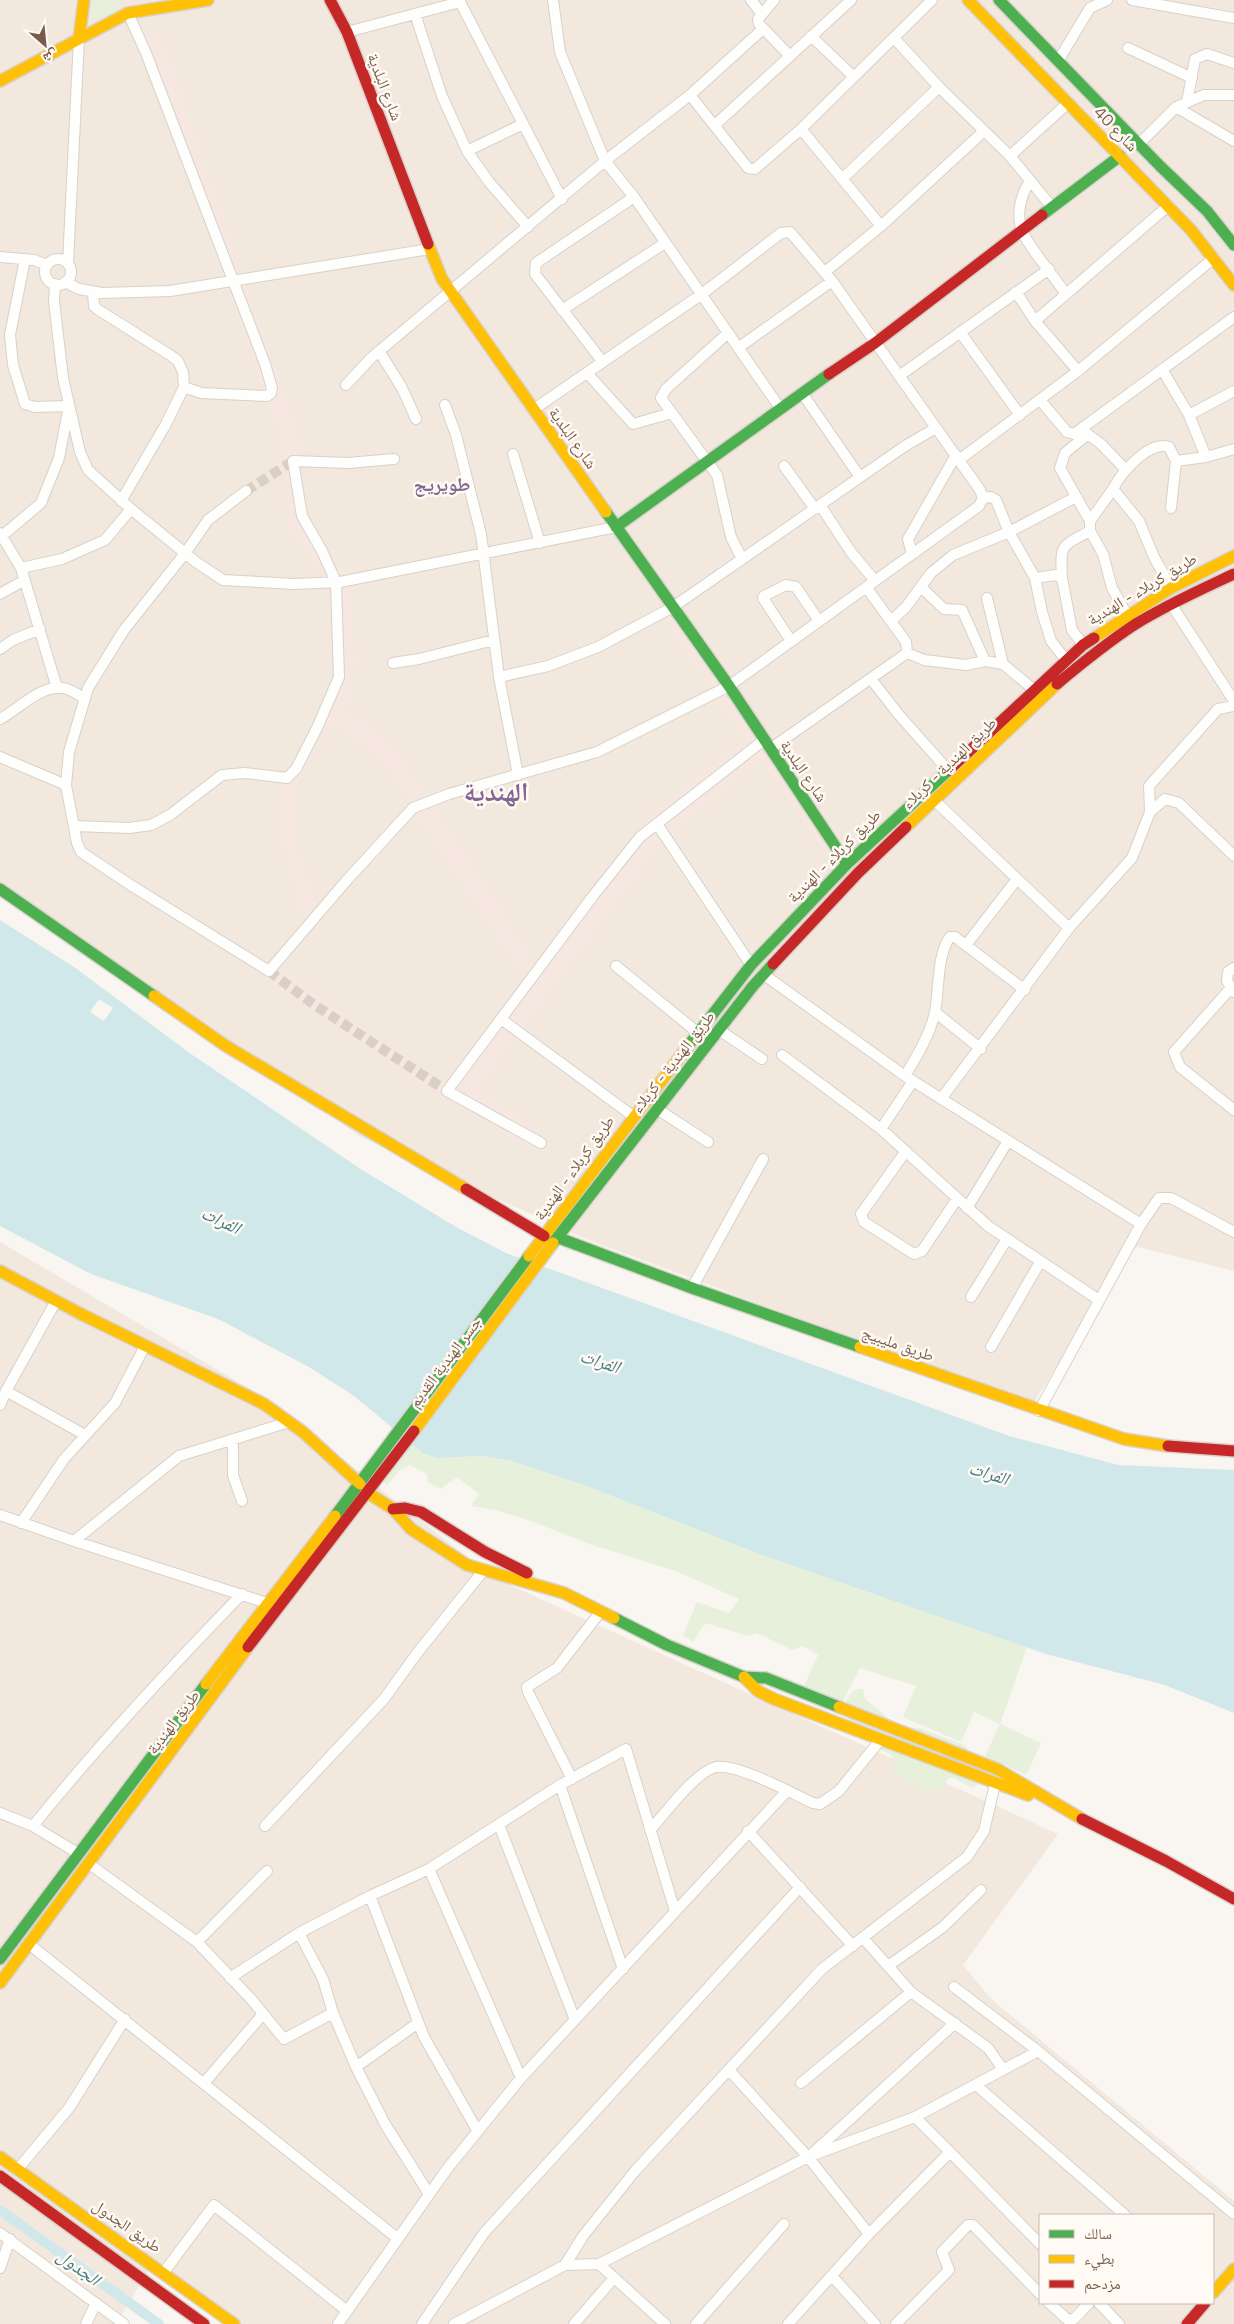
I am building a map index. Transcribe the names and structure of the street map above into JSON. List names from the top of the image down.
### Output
{
  "streets": {
    "main road": [
      "شارع البلدية",
      "شارع 40",
      "طريق كربلاء - الهندية",
      "طريق الهندية - كربلاء",
      "طريق مليبيج",
      "جسر الهندية القديم",
      "طريق الهندية",
      "طريق الجدول"
    ]
  },
  "crossings": [
    ["شارع البلدية", "طريق كربلاء - الهندية"],
    ["طريق كربلاء - الهندية", "طريق الهندية - كربلاء"],
    ["طريق كربلاء - الهندية", "جسر الهندية القديم"],
    ["طريق الهندية - كربلاء", "طريق مليبيج"],
    ["طريق الهندية - كربلاء", "جسر الهندية القديم"],
    ["جسر الهندية القديم", "طريق الهندية"]
  ],
  "districts": ["طويريج", "الهندية"],
  "water": ["الفرات", "الجدول"],
  "legend": ["سالك", "بطيء", "مزدحم"],
  "north": "bottom right"
}
